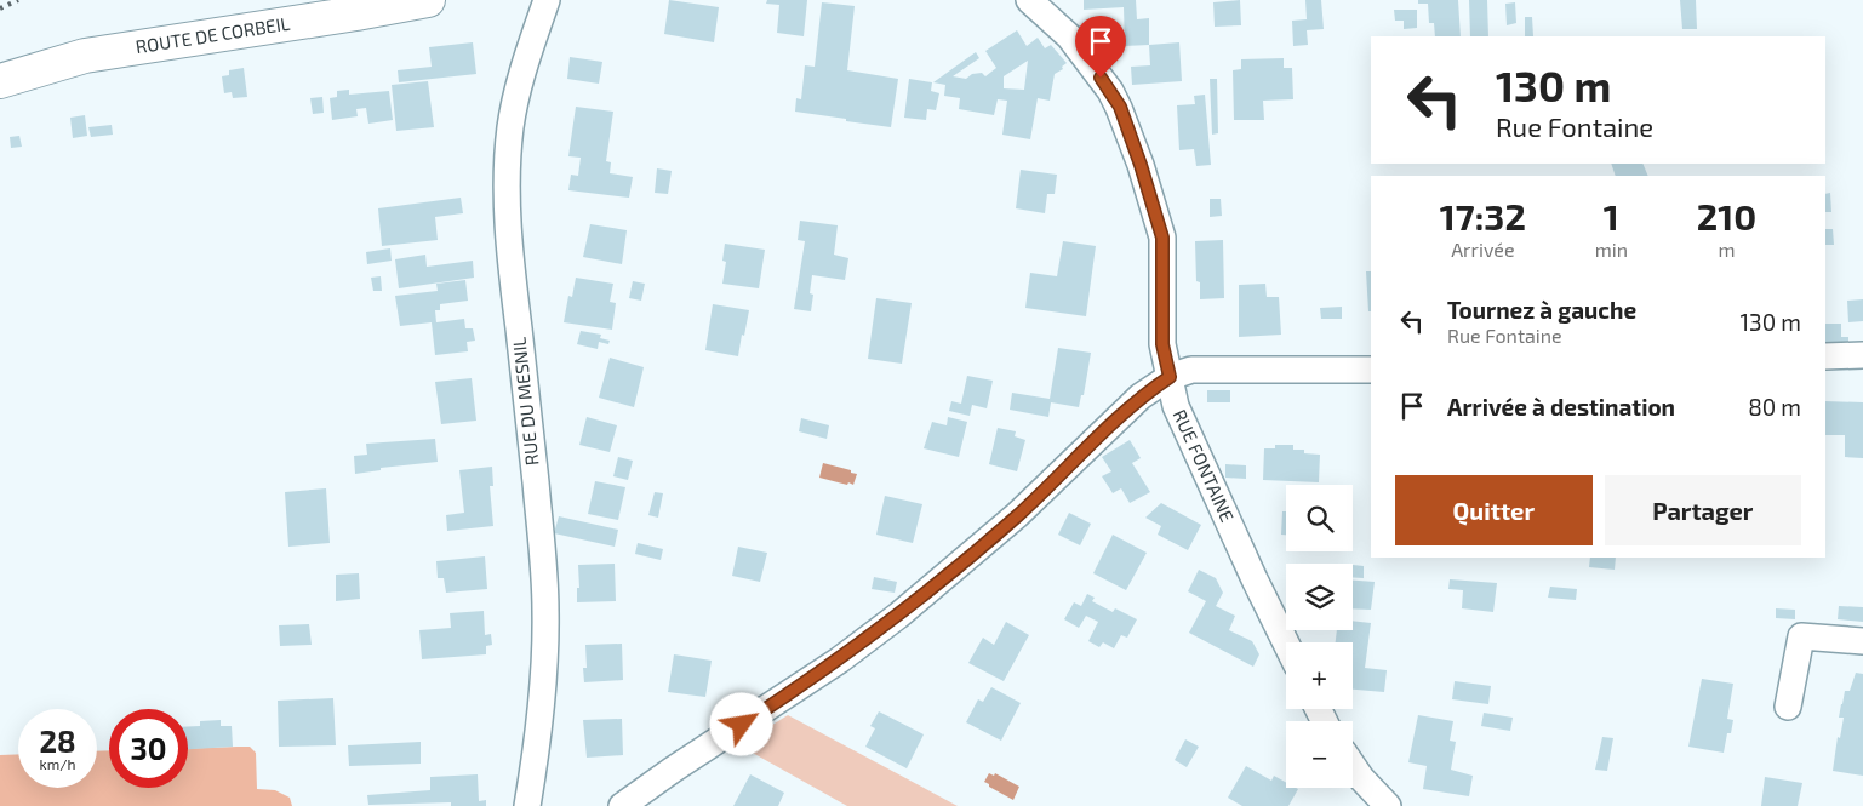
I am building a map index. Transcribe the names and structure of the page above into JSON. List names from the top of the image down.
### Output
{
  "streets": {
    "main road": ["ROUTE DE CORBEIL"],
    "street": ["RUE DU MESNIL", "RUE FONTAINE"]
  },
  "page": {
    "turn": ["130 m", "Rue Fontaine"],
    "eta": [
      "17:32",
      "Arrivée",
      "1",
      "min",
      "210",
      "m"
    ],
    "list": [
      {
        "name": "Tournez à gauche",
        "note": "Rue Fontaine",
        "value": "130 m"
      },
      {
        "name": "Arrivée à destination",
        "value": "80 m"
      }
    ],
    "buttons": ["Quitter", "Partager"],
    "map_buttons": ["+", "−"],
    "speed": "28 km/h",
    "limit": "30"
  }
}
